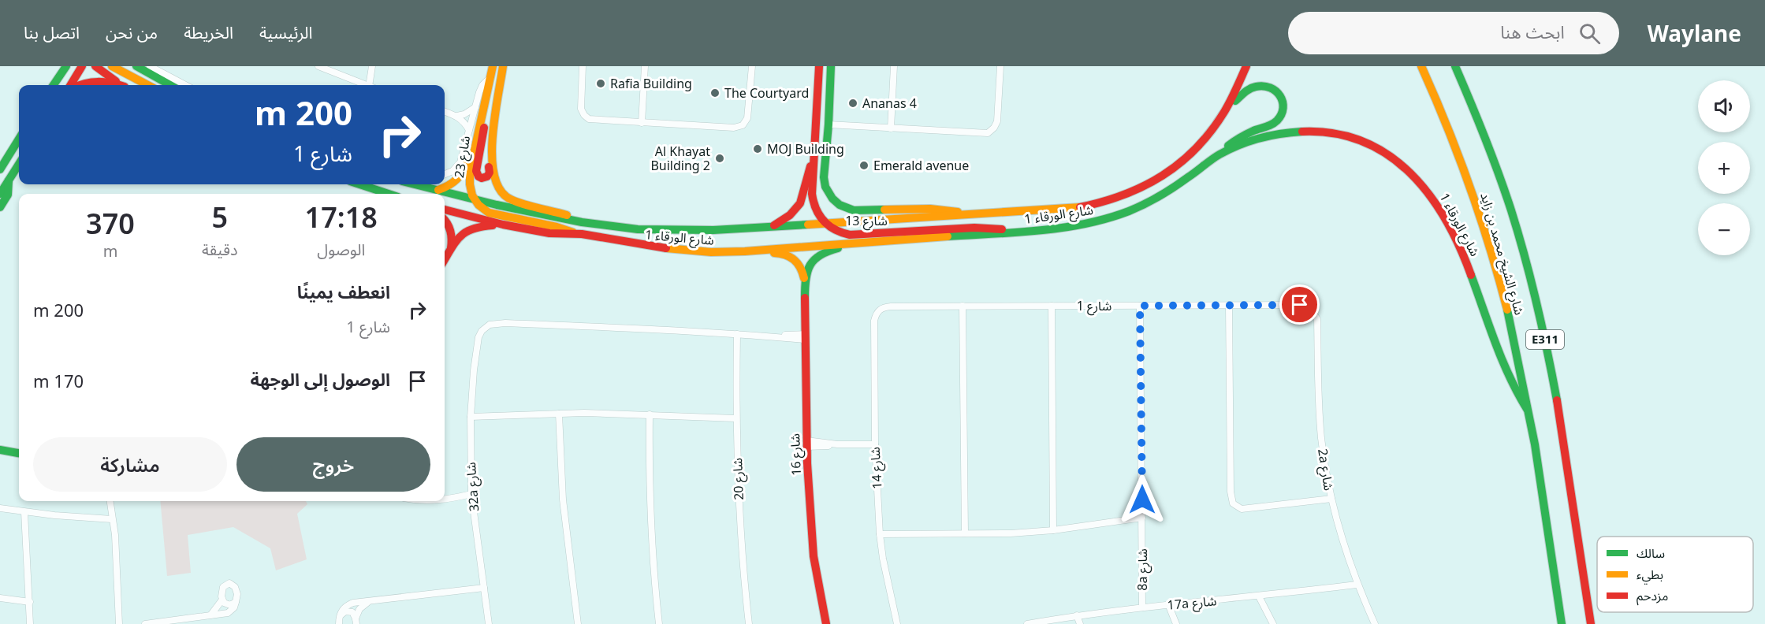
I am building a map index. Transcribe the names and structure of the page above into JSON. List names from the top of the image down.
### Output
{
  "streets": {
    "main road": [
      "شارع 23",
      "شارع الورقاء 1",
      "شارع 13",
      "شارع الشيخ محمد بن زايد",
      "E311",
      "شارع 16"
    ],
    "street": [
      "شارع 1",
      "شارع 14",
      "2a شارع",
      "شارع 20",
      "32a شارع",
      "8a شارع",
      "17a شارع"
    ]
  },
  "crossings": [
    ["شارع 23", "شارع الورقاء 1"],
    ["شارع الورقاء 1", "شارع 13"],
    ["شارع الورقاء 1", "شارع الشيخ محمد بن زايد"],
    ["شارع الورقاء 1", "شارع 16"],
    ["شارع 1", "شارع 14"],
    ["شارع 1", "2a شارع"],
    ["شارع 1", "8a شارع"],
    ["2a شارع", "17a شارع"],
    ["شارع 20", "32a شارع"],
    ["8a شارع", "17a شارع"]
  ],
  "places": [
    "Rafia Building",
    "The Courtyard",
    "Ananas 4",
    "MOJ Building",
    "Al Khayat Building 2",
    "Emerald avenue"
  ],
  "legend": ["سالك", "بطيء", "مزدحم"],
  "page": {
    "header": "Waylane",
    "search": "ابحث هنا",
    "nav": [
      "الرئيسية",
      "الخريطة",
      "من نحن",
      "اتصل بنا"
    ],
    "map_buttons": ["+", "−"],
    "turn": ["200 m", "شارع 1"],
    "eta": [
      "17:18",
      "الوصول",
      "5",
      "دقيقة",
      "370",
      "m"
    ],
    "list": [
      {
        "name": "انعطف يمينًا",
        "note": "شارع 1",
        "value": "200 m"
      },
      {
        "name": "الوصول إلى الوجهة",
        "value": "170 m"
      }
    ],
    "buttons": ["خروج", "مشاركة"]
  }
}
